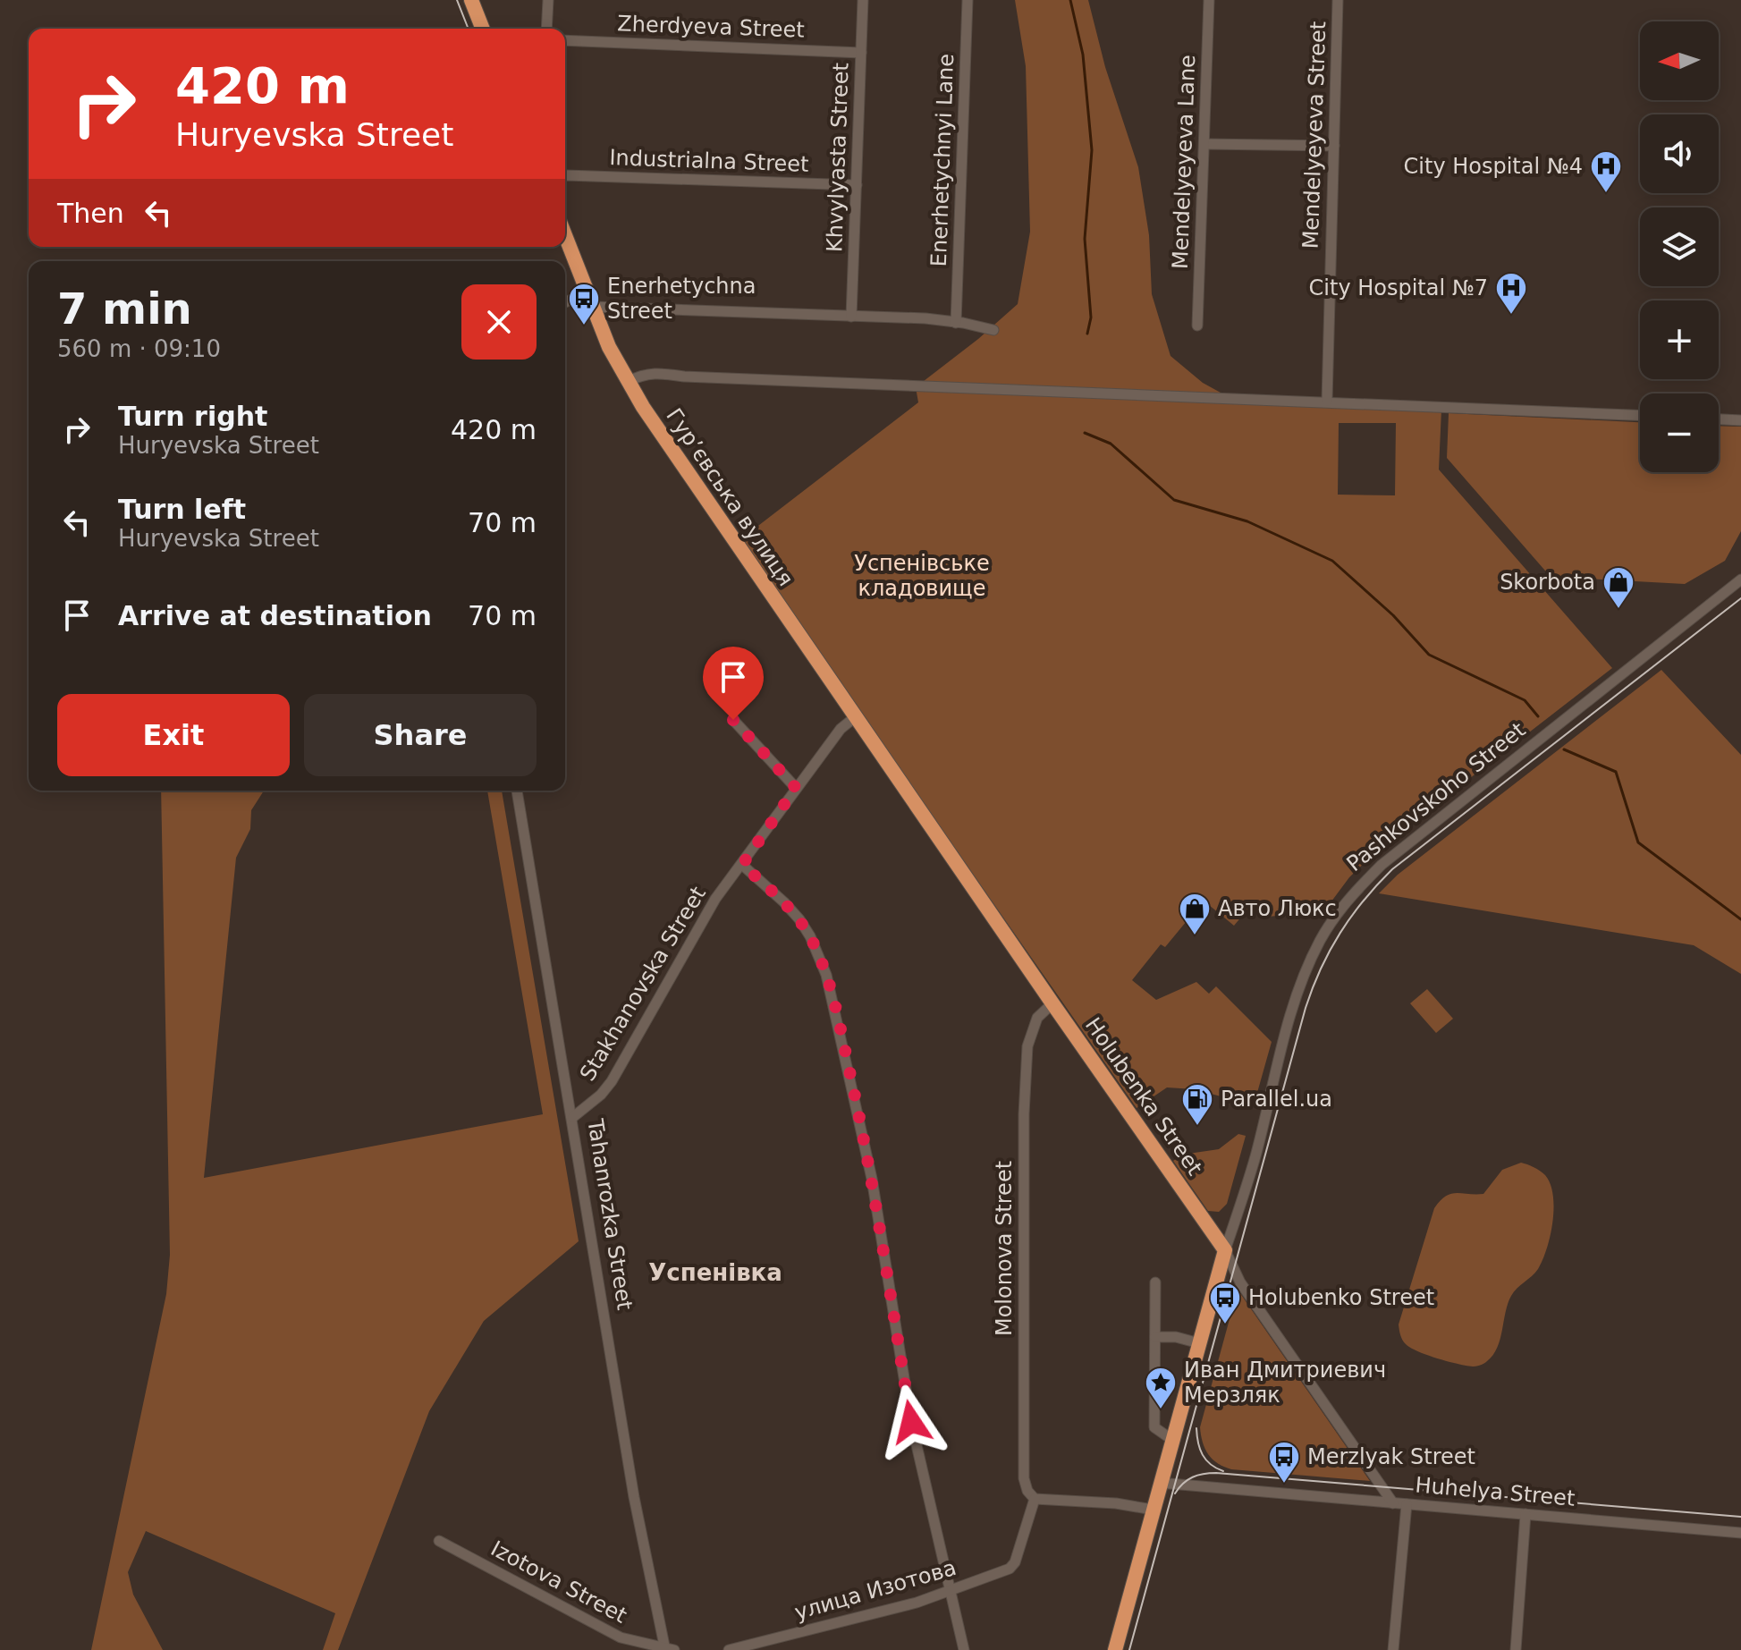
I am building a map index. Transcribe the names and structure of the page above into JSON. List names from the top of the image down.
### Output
{
  "streets": {
    "highway": ["Гур’євська вулиця", "Pashkovskoho Street", "Holubenka Street"],
    "street": [
      "Zherdyeva Street",
      "Mendelyeyeva Street",
      "Khvylyasta Street",
      "Enerhetychnyi Lane",
      "Industrialna Street",
      "Mendelyeyeva Lane",
      "Stakhanovska Street",
      "Tahanrozka Street",
      "Molonova Street",
      "Huhelya Street",
      "Izotova Street",
      "улица Изотова"
    ]
  },
  "crossings": [
    ["Zherdyeva Street", "Khvylyasta Street"],
    ["Khvylyasta Street", "Industrialna Street"],
    ["Гур’євська вулиця", "Stakhanovska Street"],
    ["Гур’євська вулиця", "Holubenka Street"],
    ["Pashkovskoho Street", "Holubenka Street"],
    ["Pashkovskoho Street", "Huhelya Street"],
    ["Stakhanovska Street", "Holubenka Street"],
    ["Stakhanovska Street", "Tahanrozka Street"],
    ["Holubenka Street", "Molonova Street"],
    ["Holubenka Street", "Huhelya Street"],
    ["Tahanrozka Street", "Izotova Street"],
    ["Molonova Street", "улица Изотова"]
  ],
  "districts": ["Успенівка"],
  "parks": ["Успенівське кладовище"],
  "places": {
    "hospital": ["City Hospital №4", "City Hospital №7"],
    "bus stop": ["Enerhetychna Street", "Holubenko Street", "Merzlyak Street"],
    "shop": ["Skorbota", "Авто Люкс"],
    "fuel station": ["Parallel.ua"],
    "place": ["Иван Дмитриевич Мерзляк"]
  },
  "north": "left",
  "page": {
    "map_buttons": ["+", "−"],
    "turn": ["420 m", "Huryevska Street"],
    "then": "Then",
    "heading": ["7 min", "560 m · 09:10"],
    "list": [
      {
        "name": "Turn right",
        "note": "Huryevska Street",
        "value": "420 m"
      },
      {
        "name": "Turn left",
        "note": "Huryevska Street",
        "value": "70 m"
      },
      {
        "name": "Arrive at destination",
        "value": "70 m"
      }
    ],
    "buttons": ["Exit", "Share"]
  }
}
